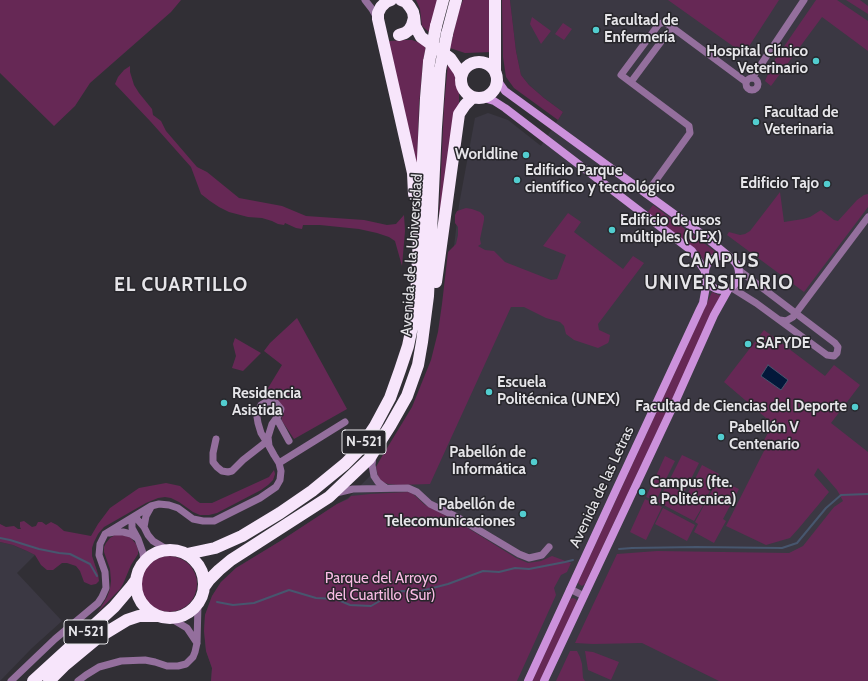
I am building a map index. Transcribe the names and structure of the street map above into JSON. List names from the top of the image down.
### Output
{
  "streets": {
    "highway": ["Avenida de la Universidad", "N-521"],
    "main road": ["Avenida de las Letras"]
  },
  "crossings": [
    ["Avenida de la Universidad", "N-521"]
  ],
  "districts": ["CAMPUS UNIVERSITARIO", "EL CUARTILLO"],
  "parks": ["Parque del Arroyo del Cuartillo (Sur)"],
  "places": [
    "Facultad de Enfermería",
    "Hospital Clínico Veterinario",
    "Facultad de Veterinaria",
    "Worldline",
    "Edificio Parque científico y tecnológico",
    "Edificio Tajo",
    "Edificio de usos múltiples (UEX)",
    "SAFYDE",
    "Escuela Politécnica (UNEX)",
    "Residencia Asistida",
    "Facultad de Ciencias del Deporte",
    "Pabellón V Centenario",
    "Pabellón de Informática",
    "Campus (fte. a Politécnica)",
    "Pabellón de Telecomunicaciones"
  ]
}
